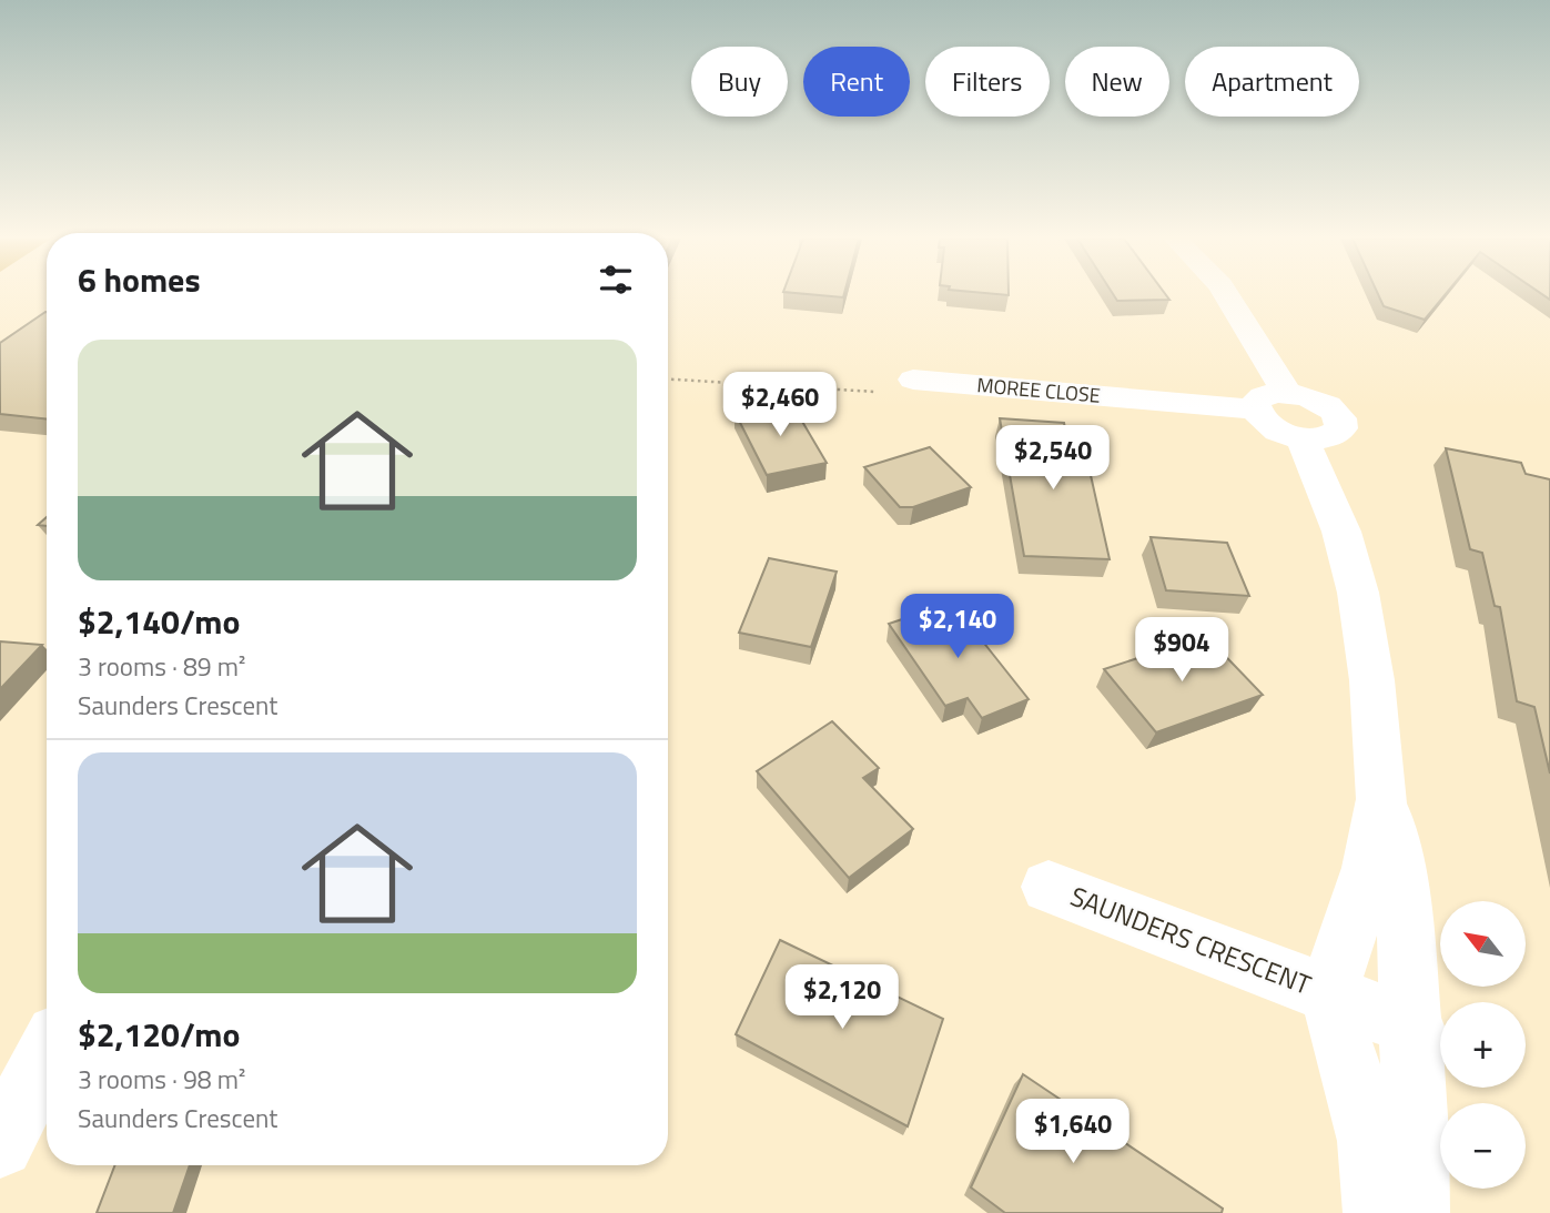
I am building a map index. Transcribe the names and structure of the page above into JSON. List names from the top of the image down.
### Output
{
  "streets": {
    "street": ["MOREE CLOSE", "SAUNDERS CRESCENT"]
  },
  "north": "top left",
  "page": {
    "chip": [
      "Buy",
      "Rent",
      "Filters",
      "New",
      "Apartment"
    ],
    "heading": "6 homes",
    "list": [
      {
        "name": "$2,140/mo",
        "note": "3 rooms · 89 m² · Saunders Crescent"
      },
      {
        "name": "$2,120/mo",
        "note": "3 rooms · 98 m² · Saunders Crescent"
      }
    ],
    "price": [
      "$2,460",
      "$2,540",
      "$2,140",
      "$904",
      "$2,120",
      "$1,640"
    ],
    "map_buttons": ["+", "−"]
  }
}
